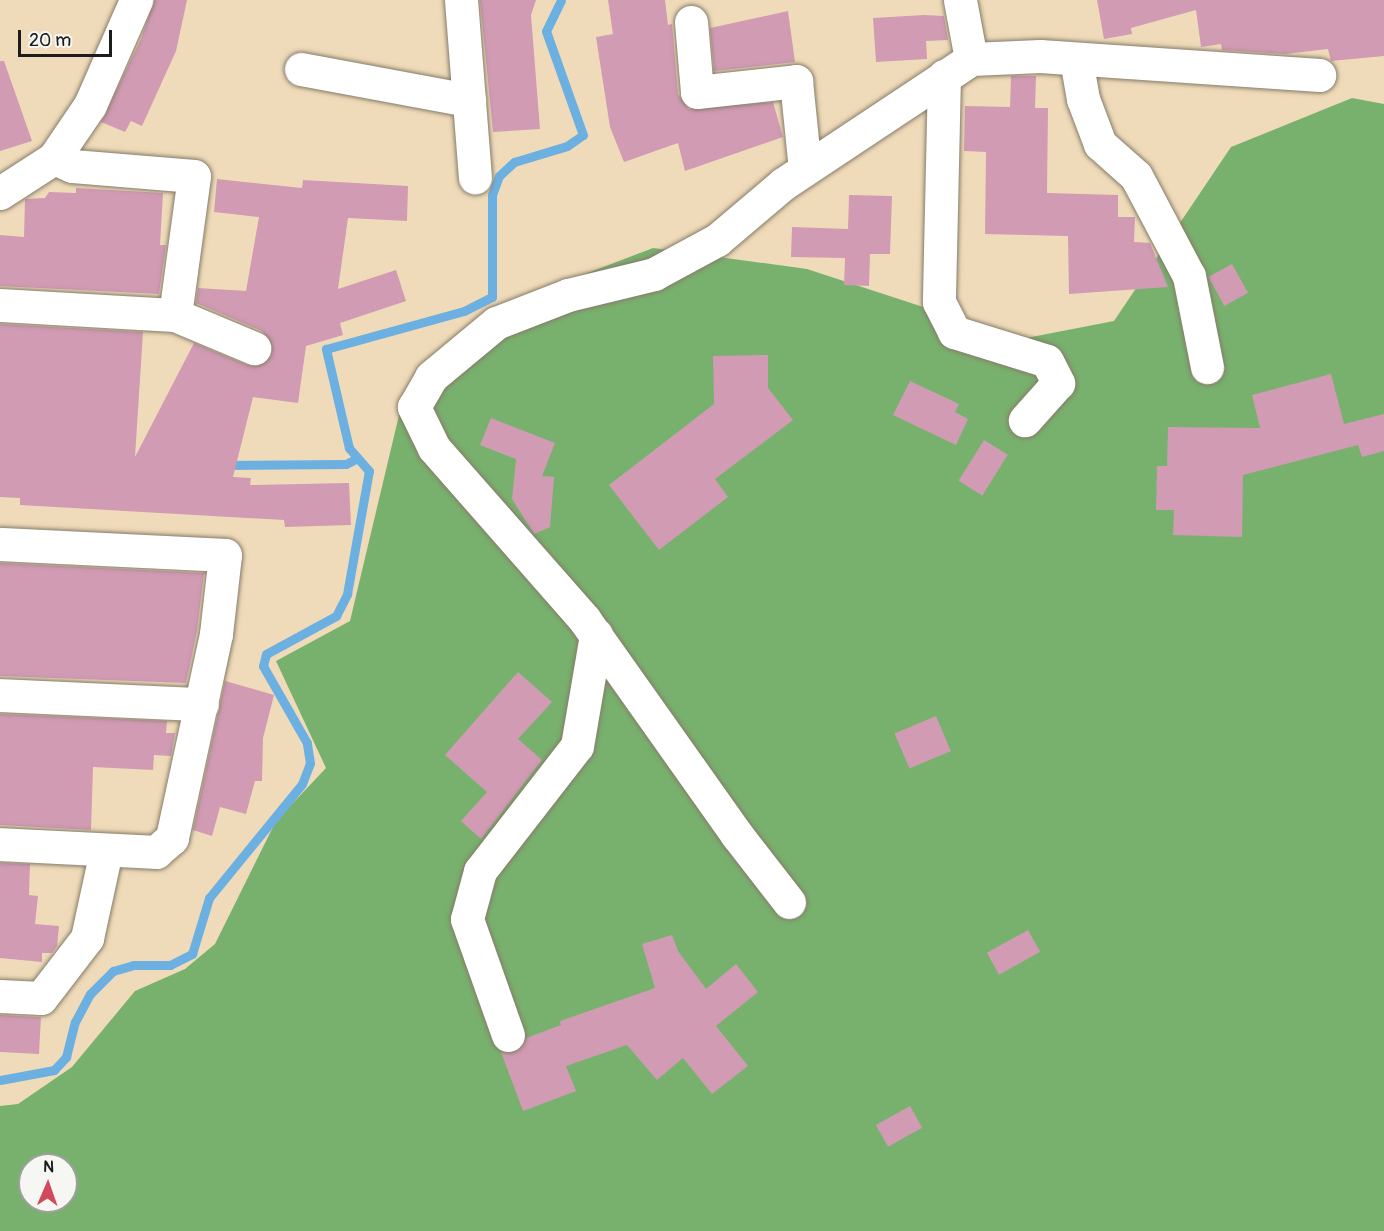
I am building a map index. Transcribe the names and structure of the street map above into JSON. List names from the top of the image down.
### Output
{
  "scale_bar": "20 m",
  "north": "top"
}
